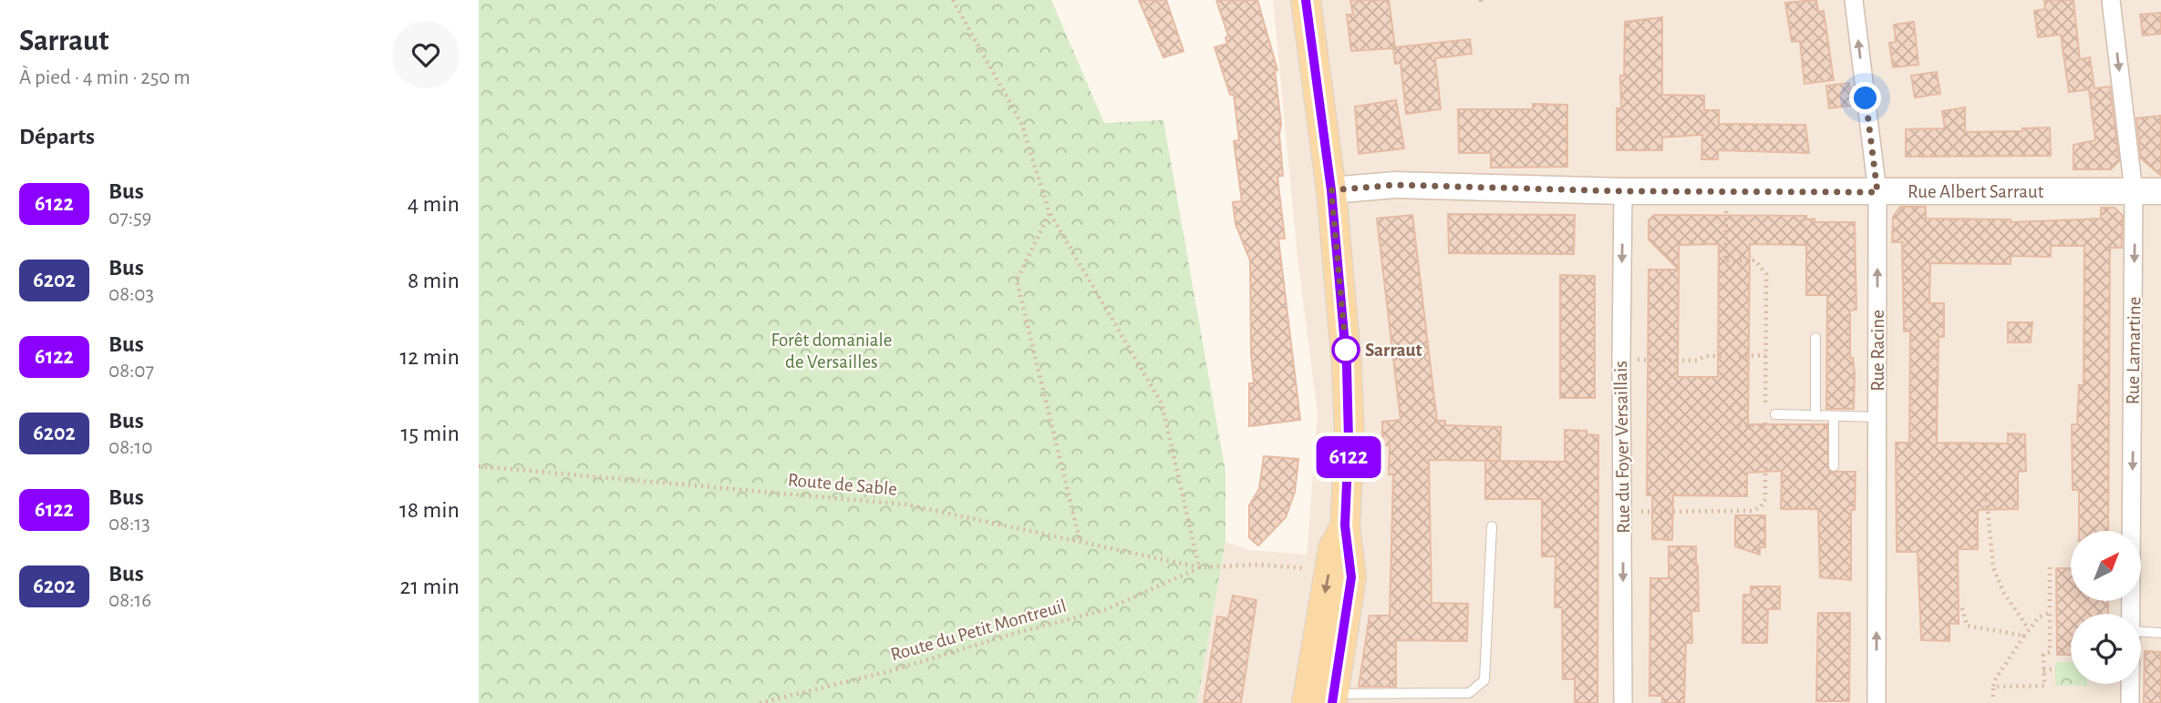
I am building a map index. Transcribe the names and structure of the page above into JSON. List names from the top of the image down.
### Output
{
  "streets": {
    "main road": ["Rue Albert Sarraut"],
    "street": ["Rue Racine", "Rue Lamartine", "Rue du Foyer Versaillais"],
    "path": ["Route de Sable", "Route du Petit Montreuil"]
  },
  "crossings": [
    ["Rue Albert Sarraut", "Rue Racine"],
    ["Rue Albert Sarraut", "Rue Lamartine"],
    ["Rue Albert Sarraut", "Rue du Foyer Versaillais"],
    ["Route de Sable", "Route du Petit Montreuil"]
  ],
  "one_way": ["Rue Racine", "Rue Lamartine", "Rue du Foyer Versaillais"],
  "parks": ["Forêt domaniale de Versailles"],
  "places": ["Sarraut"],
  "lines": ["bus line 6122"],
  "north": "top right",
  "page": {
    "heading": [
      ["Sarraut", "À pied · 4 min · 250 m"],
      "Départs"
    ],
    "on_map": "6122",
    "list": [
      {
        "mark": "6122",
        "name": "Bus",
        "note": "07:59",
        "value": "4 min"
      },
      {
        "mark": "6202",
        "name": "Bus",
        "note": "08:03",
        "value": "8 min"
      },
      {
        "mark": "6122",
        "name": "Bus",
        "note": "08:07",
        "value": "12 min"
      },
      {
        "mark": "6202",
        "name": "Bus",
        "note": "08:10",
        "value": "15 min"
      },
      {
        "mark": "6122",
        "name": "Bus",
        "note": "08:13",
        "value": "18 min"
      },
      {
        "mark": "6202",
        "name": "Bus",
        "note": "08:16",
        "value": "21 min"
      }
    ]
  }
}
